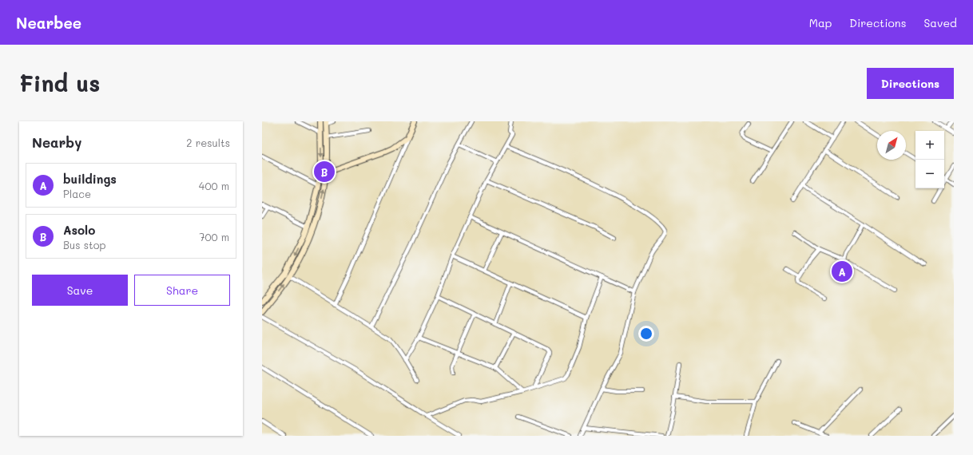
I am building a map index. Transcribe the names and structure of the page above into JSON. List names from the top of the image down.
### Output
{
  "north": "top right",
  "page": {
    "header": "Nearbee",
    "nav": ["Map", "Directions", "Saved"],
    "buttons": [
      "Directions",
      ["Save", "Share"]
    ],
    "title": "Find us",
    "heading": ["Nearby", "2 results"],
    "map_buttons": ["+", "−"],
    "pins": ["B", "A"],
    "list": [
      {
        "mark": "A",
        "name": "buildings",
        "note": "Place",
        "value": "400 m"
      },
      {
        "mark": "B",
        "name": "Asolo",
        "note": "Bus stop",
        "value": "700 m"
      }
    ]
  }
}
